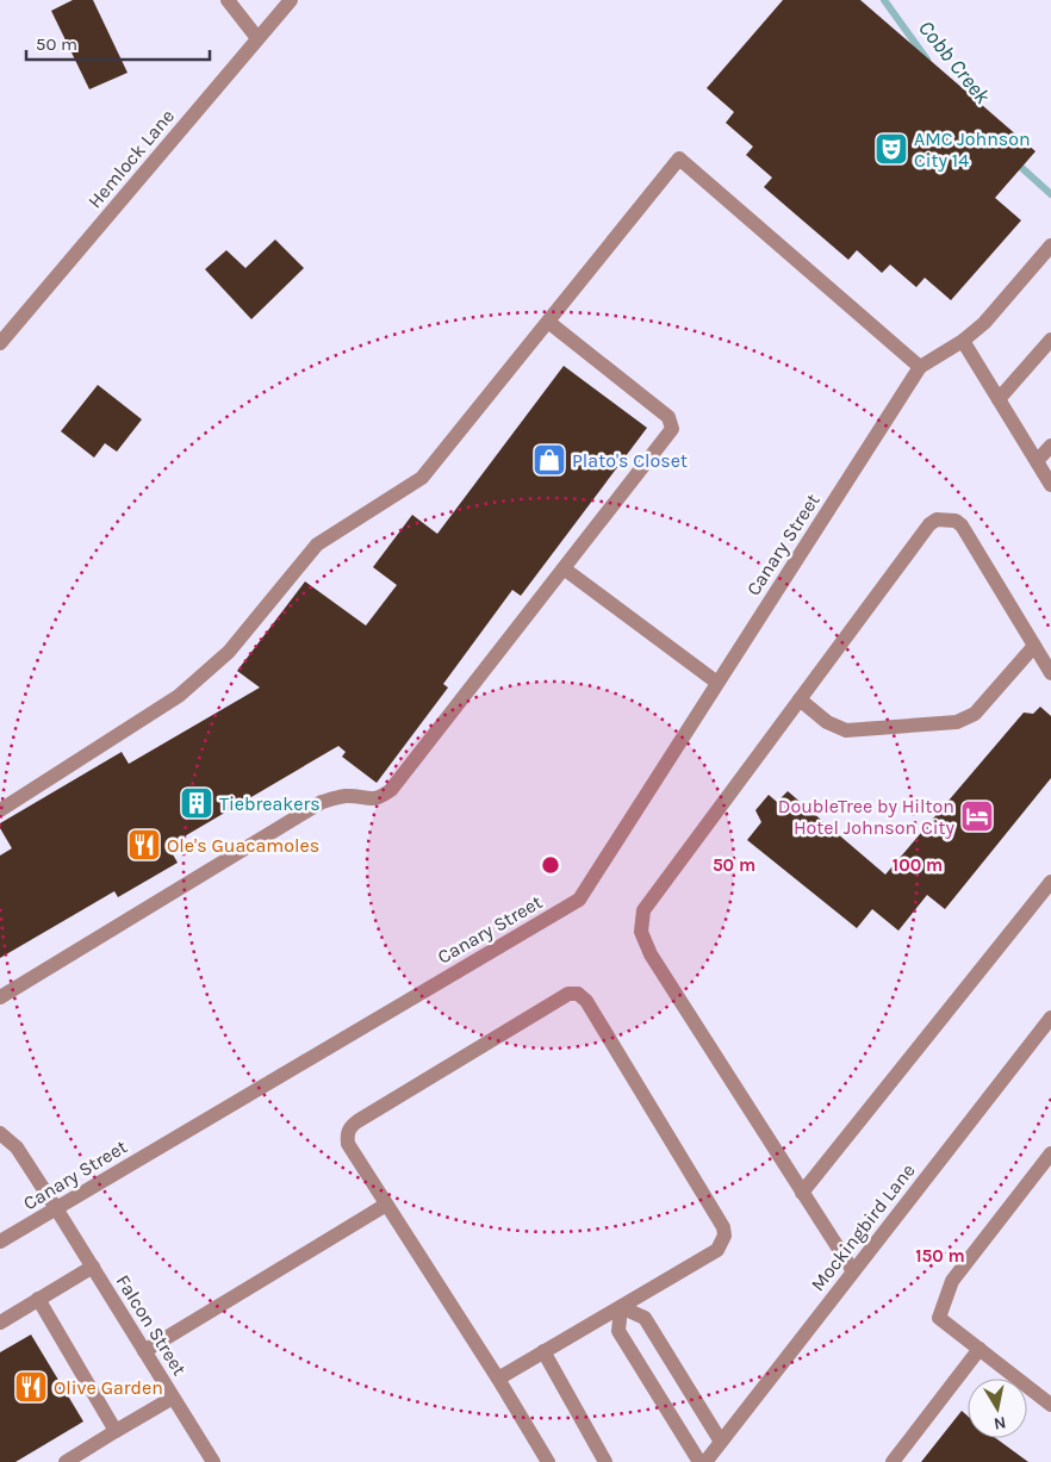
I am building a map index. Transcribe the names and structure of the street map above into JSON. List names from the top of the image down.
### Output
{
  "streets": {
    "street": [
      "Hemlock Lane",
      "Canary Street",
      "Mockingbird Lane",
      "Falcon Street"
    ]
  },
  "crossings": [
    ["Canary Street", "Falcon Street"]
  ],
  "water": ["Cobb Creek"],
  "places": {
    "theatre": ["AMC Johnson City 14"],
    "shop": ["Plato's Closet"],
    "building": ["Tiebreakers"],
    "hotel": ["DoubleTree by Hilton Hotel Johnson City"],
    "restaurant": ["Ole's Guacamoles", "Olive Garden"]
  },
  "scale_bar": "50 m",
  "north": "bottom",
  "rings": ["50 m", "100 m", "150 m"]
}
